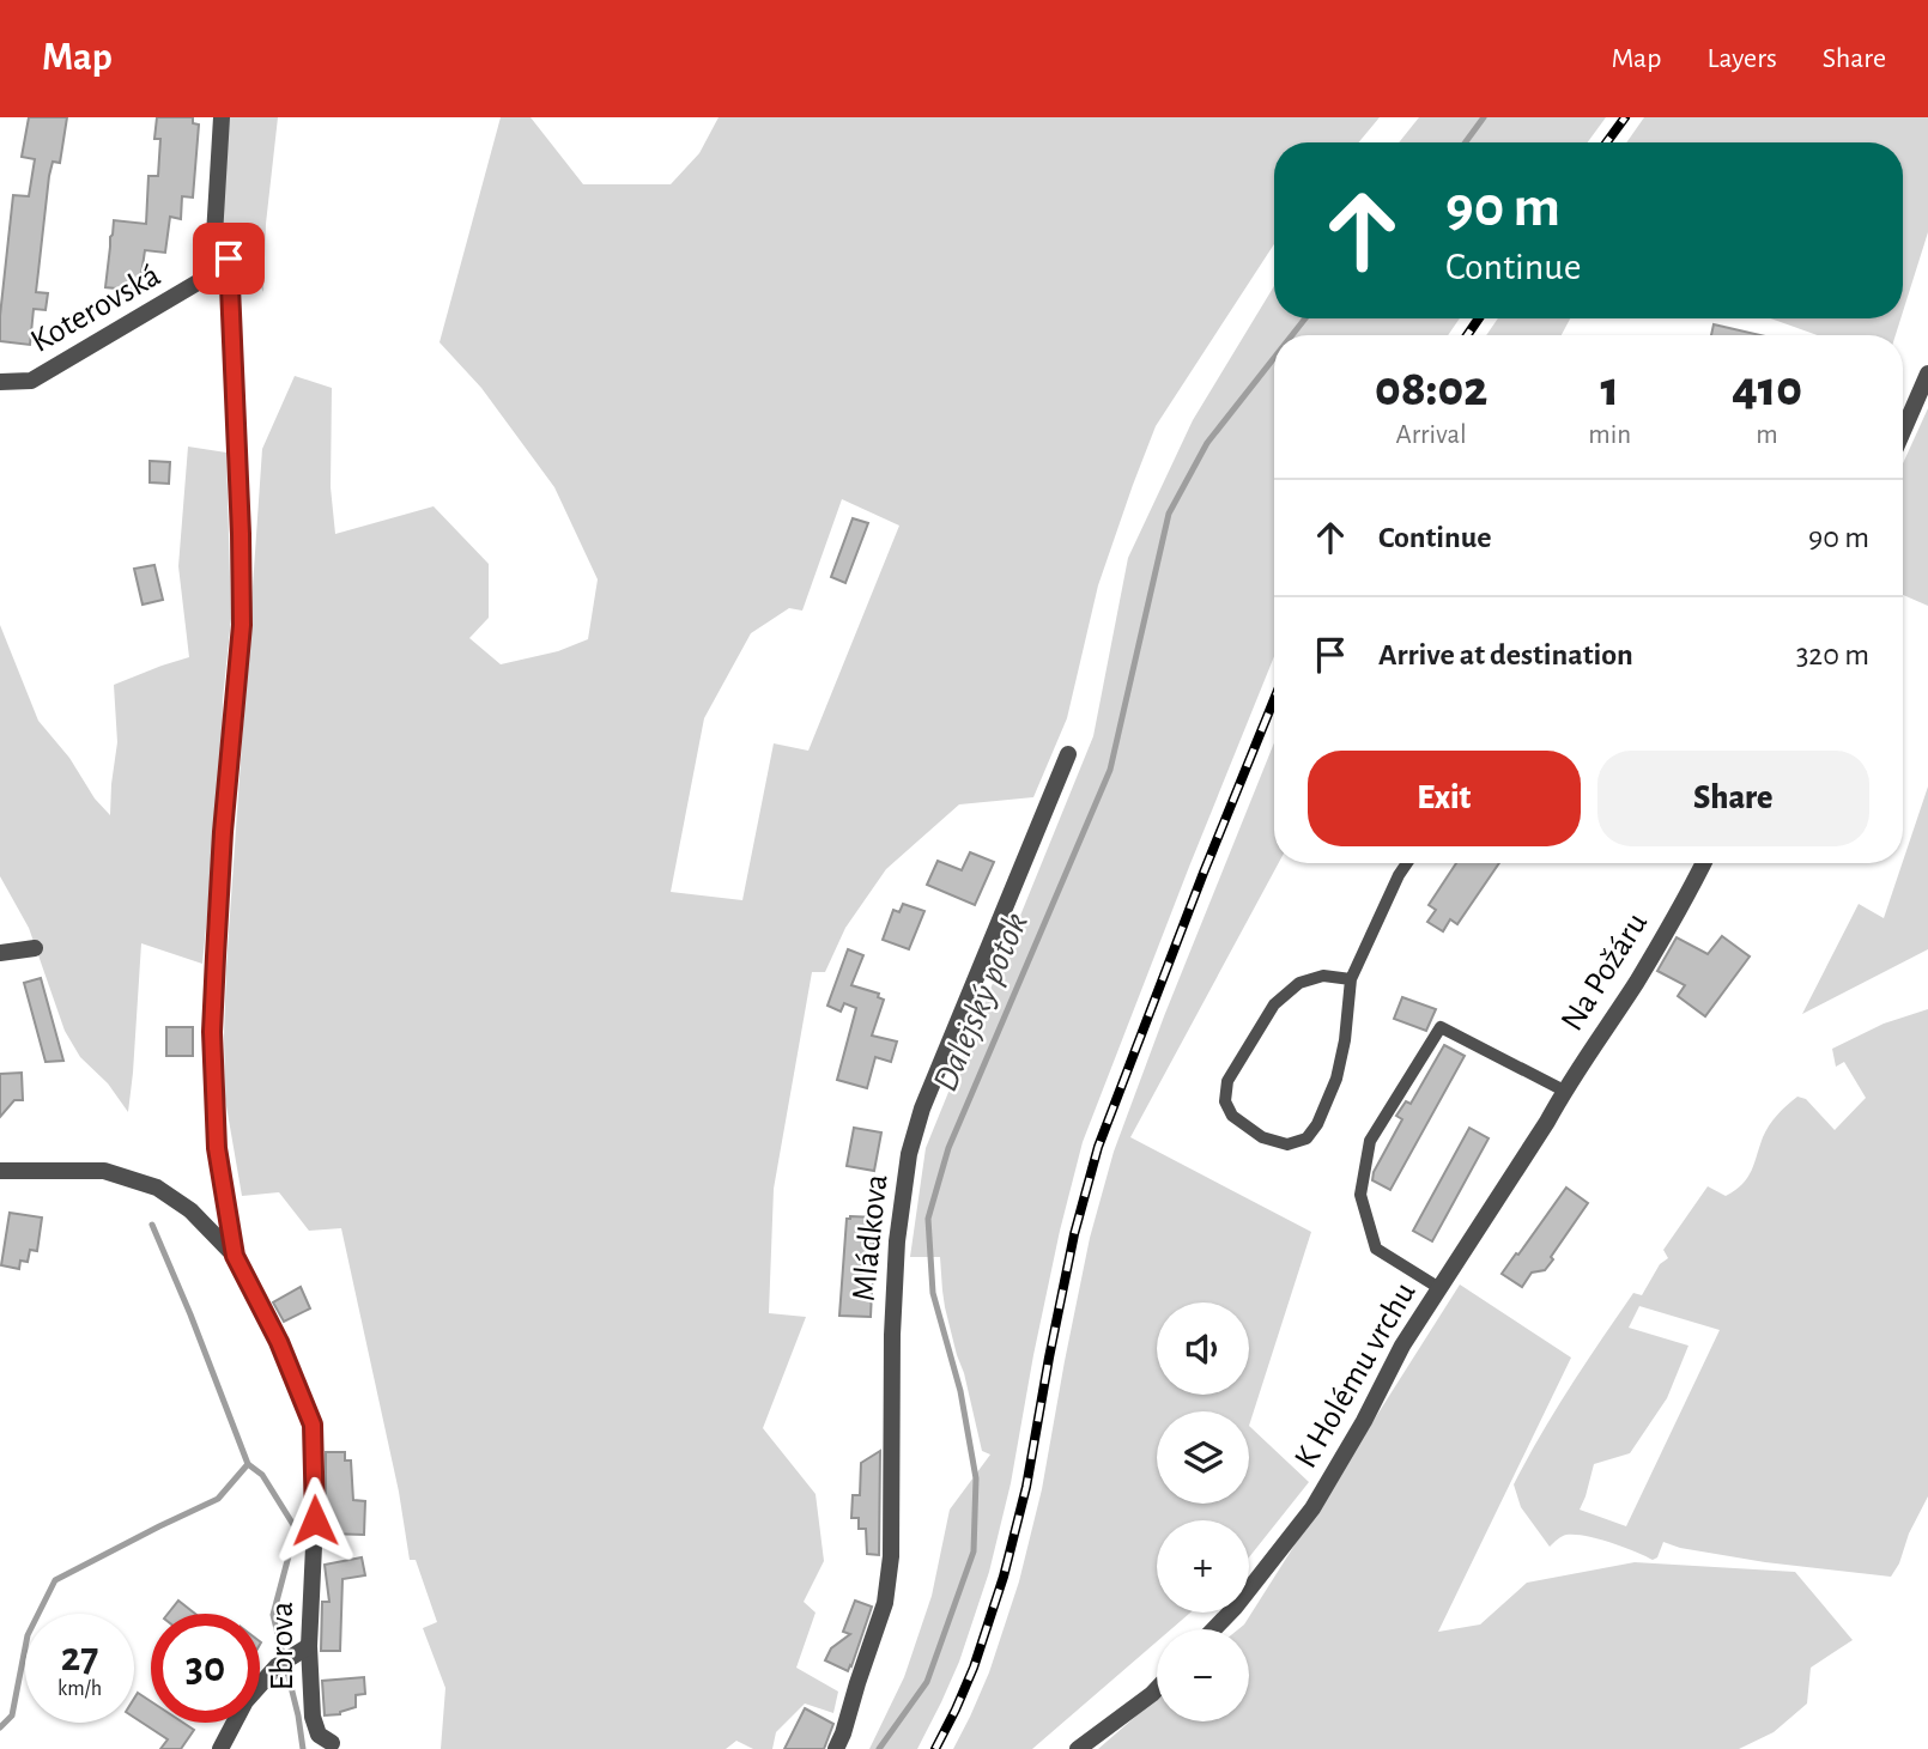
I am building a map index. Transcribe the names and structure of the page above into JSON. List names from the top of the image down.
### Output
{
  "streets": {
    "street": [
      "Koterovská",
      "Na Požáru",
      "Mládkova",
      "K Holému vrchu",
      "Ebrova"
    ]
  },
  "crossings": [
    ["Na Požáru", "K Holému vrchu"]
  ],
  "water": ["Dalejský potok"],
  "page": {
    "header": "Map",
    "nav": ["Map", "Layers", "Share"],
    "turn": ["90 m", "Continue"],
    "eta": [
      "08:02",
      "Arrival",
      "1",
      "min",
      "410",
      "m"
    ],
    "list": [
      {
        "name": "Continue",
        "value": "90 m"
      },
      {
        "name": "Arrive at destination",
        "value": "320 m"
      }
    ],
    "buttons": ["Exit", "Share"],
    "map_buttons": ["+", "−"],
    "speed": "27 km/h",
    "limit": "30"
  }
}
